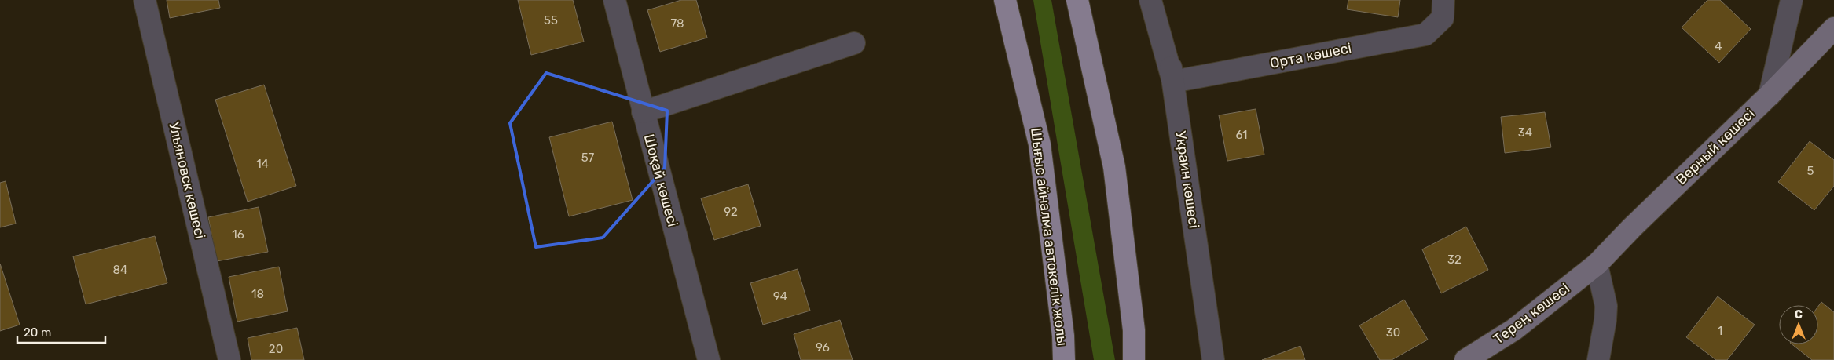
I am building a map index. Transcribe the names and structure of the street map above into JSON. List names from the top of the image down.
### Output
{
  "streets": {
    "main road": ["Шығыс айналма автокөлік жолы"],
    "street": [
      "Орта көшесі",
      "Верный көшесі",
      "Украин көшесі",
      "Ульяновск көшесі",
      "Шоқай көшесі",
      "Терең көшесі"
    ]
  },
  "crossings": [
    ["Орта көшесі", "Украин көшесі"],
    ["Верный көшесі", "Терең көшесі"]
  ],
  "house_numbers": [
    "55",
    "78",
    "4",
    "34",
    "61",
    "57",
    "14",
    "5",
    "92",
    "16",
    "32",
    "84",
    "18",
    "94",
    "1",
    "30",
    "96",
    "20"
  ],
  "scale_bar": "20 m",
  "north": "top"
}
